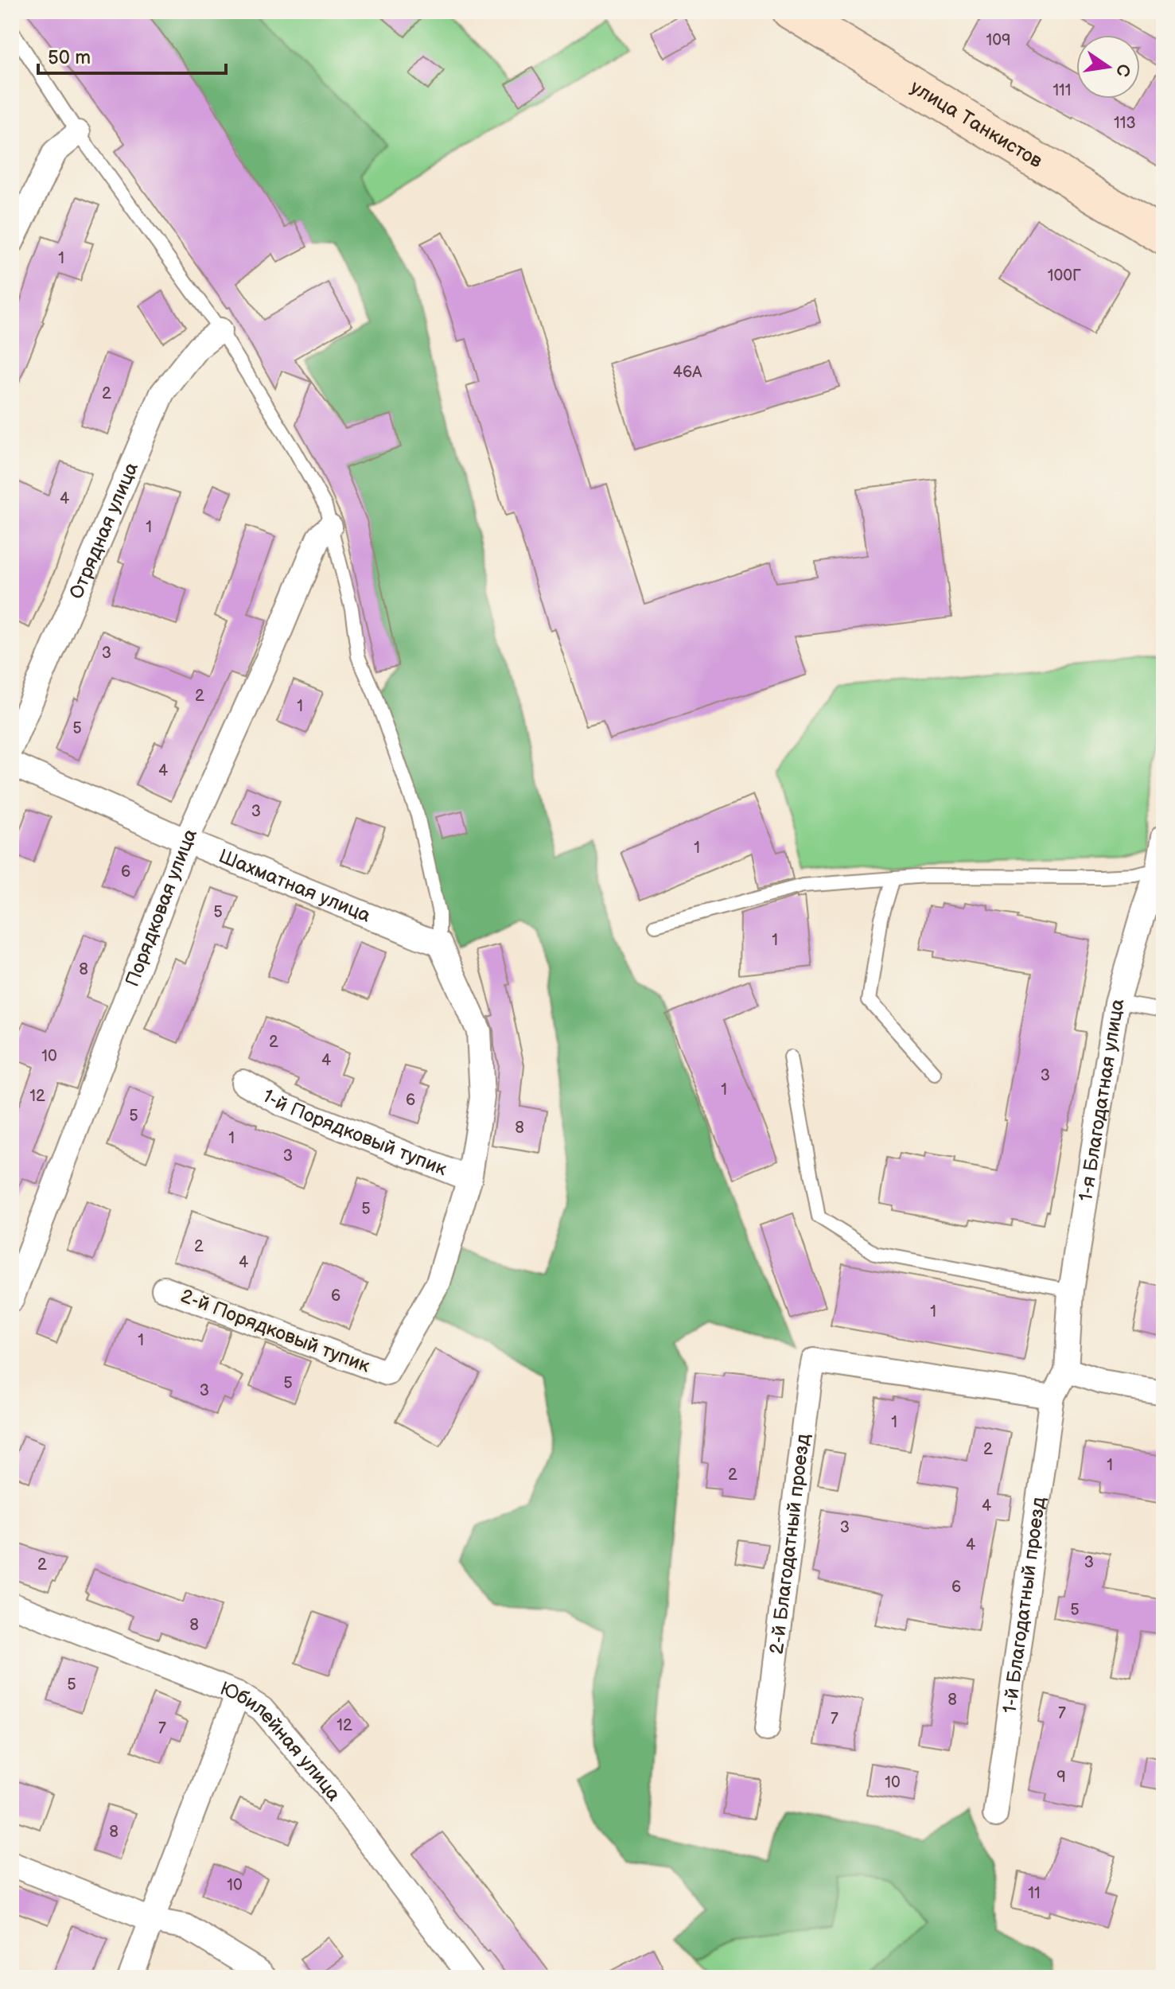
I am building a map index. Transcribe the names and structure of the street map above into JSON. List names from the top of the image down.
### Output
{
  "streets": {
    "main road": ["улица Танкистов"],
    "street": [
      "Отрядная улица",
      "Шахматная улица",
      "Порядковая улица",
      "1-я Благодатная улица",
      "1-й Порядковый тупик",
      "2-й Порядковый тупик",
      "2-й Благодатный проезд",
      "1-й Благодатный проезд",
      "Юбилейная улица"
    ]
  },
  "crossings": [
    ["Шахматная улица", "Порядковая улица"],
    ["1-я Благодатная улица", "1-й Благодатный проезд"],
    ["1-й Порядковый тупик", "2-й Порядковый тупик"],
    ["2-й Благодатный проезд", "1-й Благодатный проезд"]
  ],
  "house_numbers": [
    "109",
    "111",
    "113",
    "1",
    "100Г",
    "46А",
    "2",
    "4",
    "1",
    "3",
    "2",
    "1",
    "5",
    "4",
    "3",
    "1",
    "6",
    "5",
    "1",
    "8",
    "2",
    "10",
    "4",
    "3",
    "1",
    "12",
    "6",
    "5",
    "8",
    "1",
    "3",
    "5",
    "2",
    "4",
    "6",
    "1",
    "1",
    "5",
    "3",
    "1",
    "2",
    "1",
    "2",
    "4",
    "3",
    "4",
    "3",
    "2",
    "6",
    "5",
    "8",
    "5",
    "8",
    "7",
    "7",
    "12",
    "7",
    "9",
    "10",
    "8",
    "10",
    "11"
  ],
  "scale_bar": "50 m",
  "north": "right"
}
